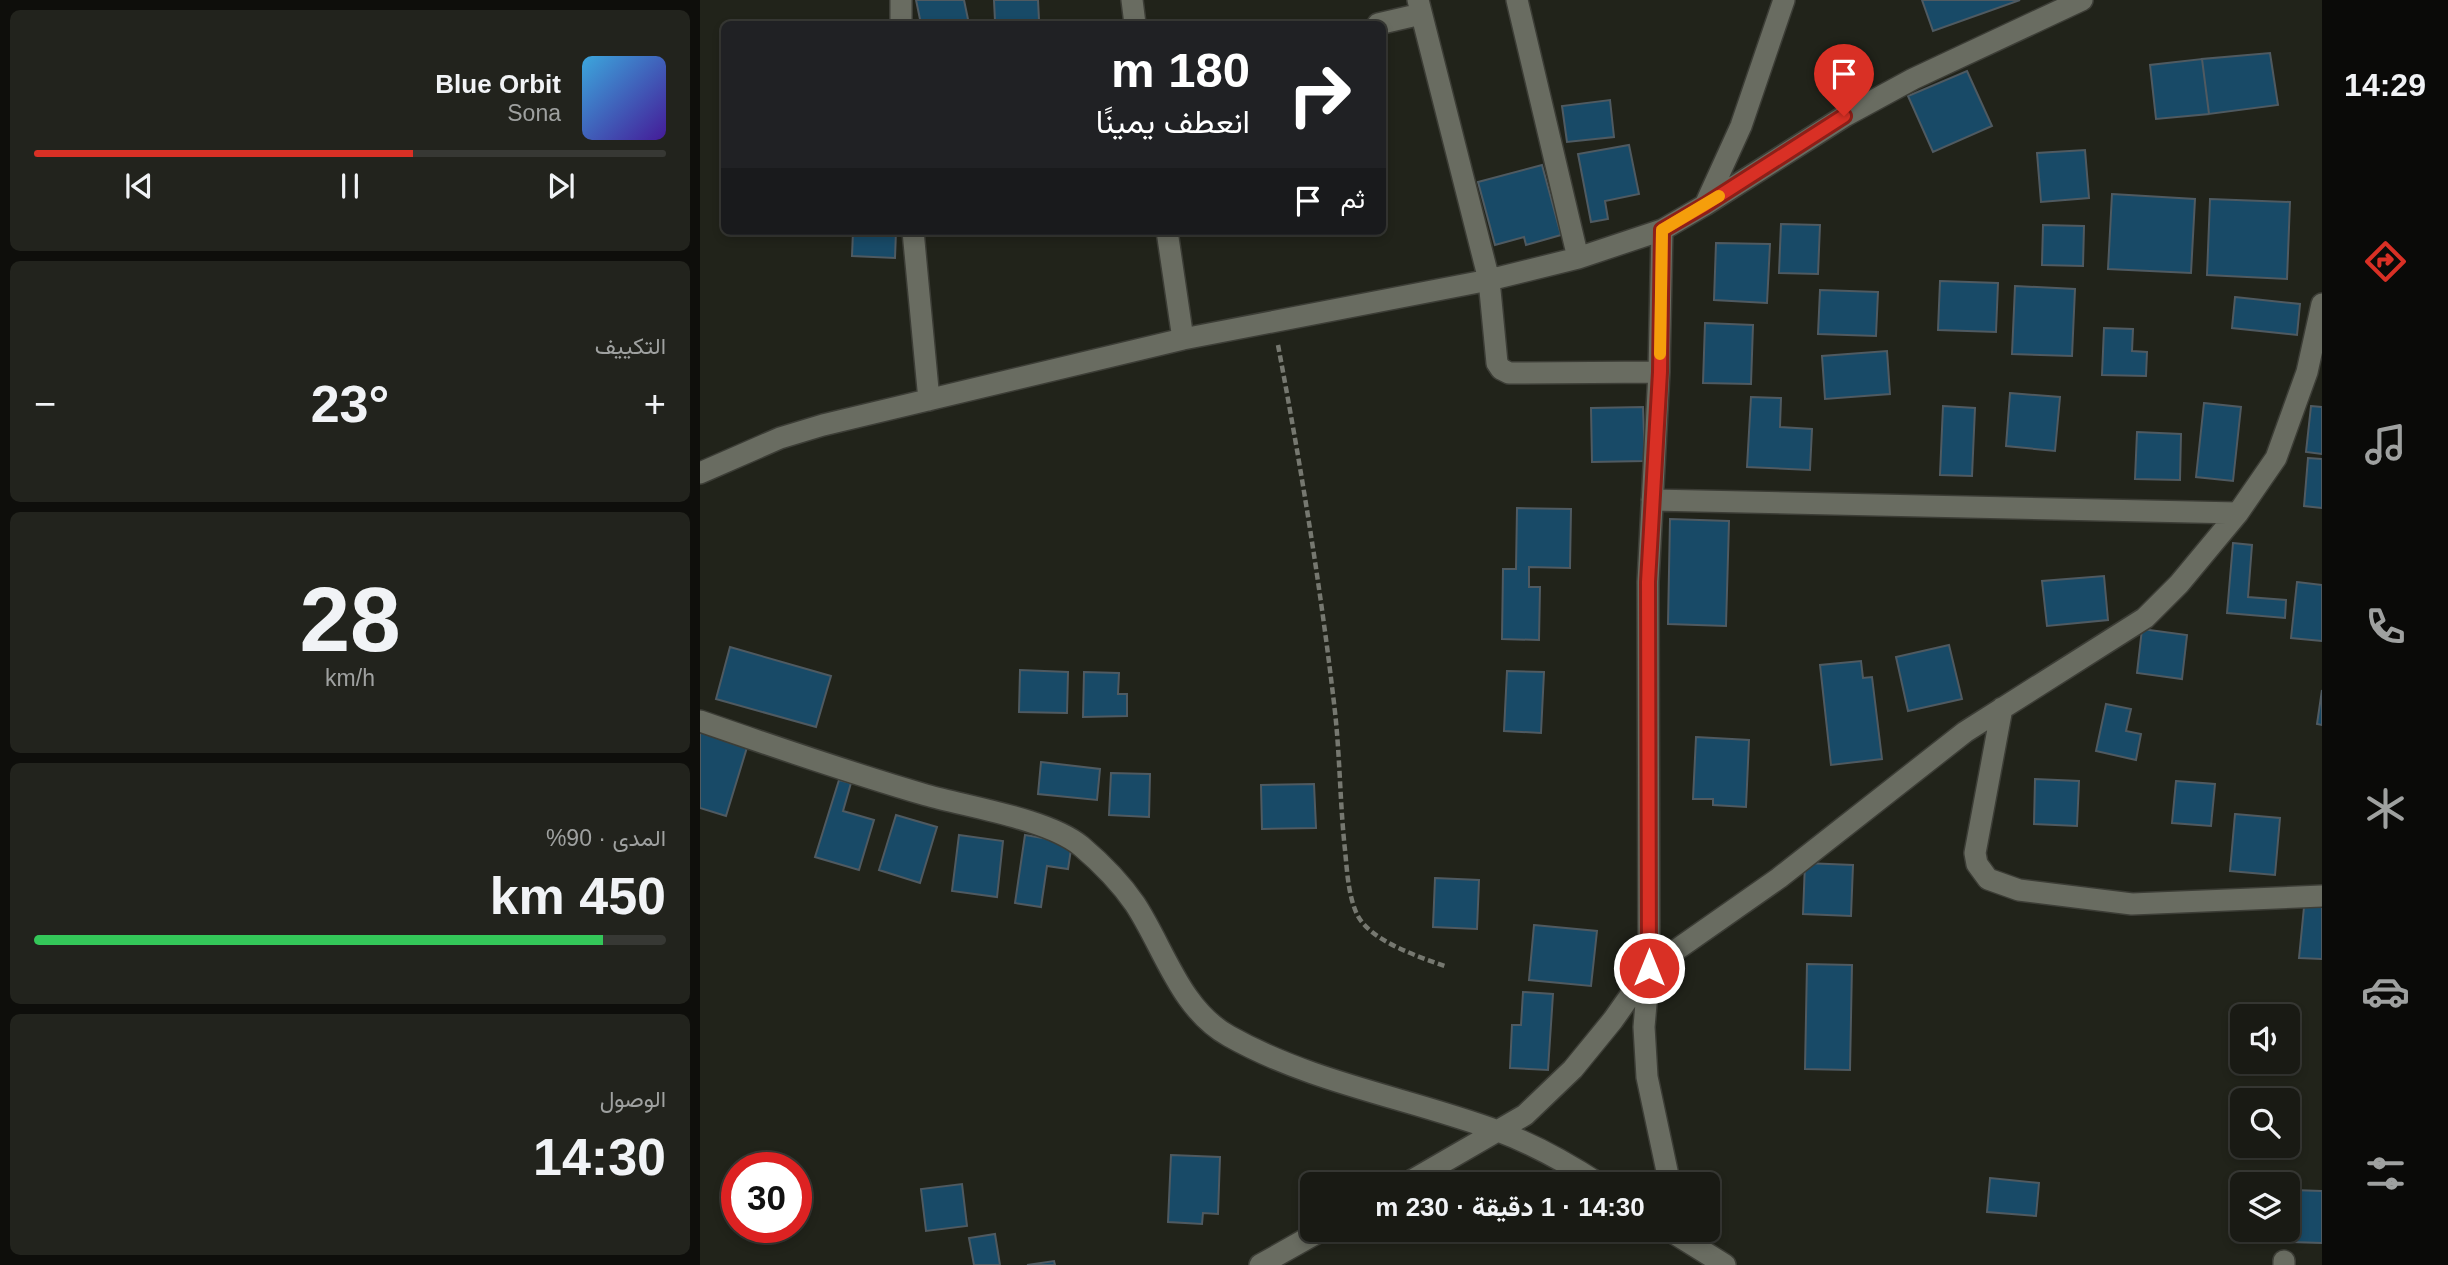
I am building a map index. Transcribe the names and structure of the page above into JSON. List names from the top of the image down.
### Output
{
  "page": {
    "tabs": "14:29",
    "turn": ["180 m", "انعطف يمينًا"],
    "song": ["Blue Orbit", "Sona"],
    "then": "ثم",
    "tile": [
      "التكييف",
      ["28", "km/h"],
      ["المدى · 90%", "450 km"],
      ["الوصول", "14:30"]
    ],
    "heat": ["−", "23°", "+"],
    "limit": "30",
    "trip": "14:30 · 1 دقيقة · 230 m"
  }
}
